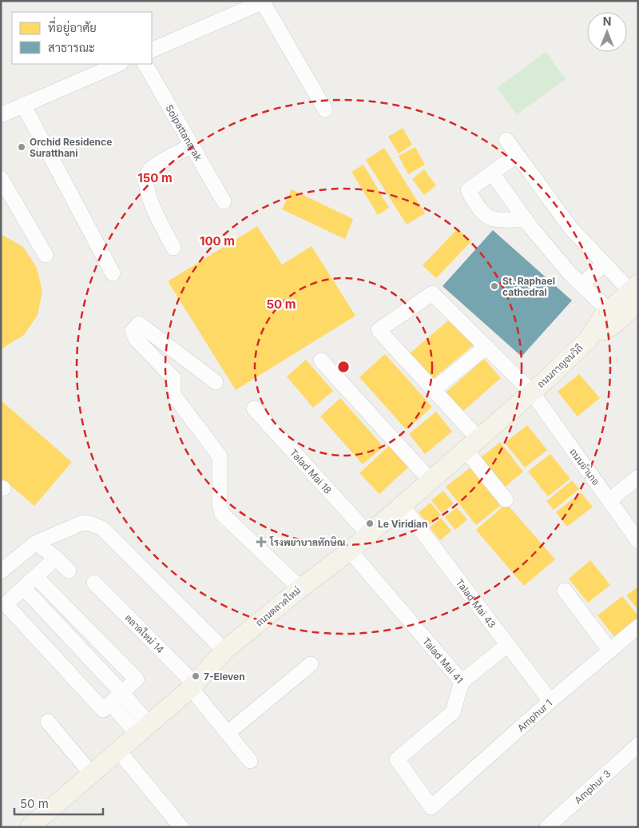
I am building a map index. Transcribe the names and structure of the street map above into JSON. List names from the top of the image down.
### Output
{
  "streets": {
    "main road": ["ถนนกาญจนวิถี", "ถนนตลาดใหม่"],
    "street": [
      "Soipattanarak",
      "ถนนอำเภอ",
      "Talad Mai 18",
      "Talad Mai 43",
      "ตลาดใหม่ 14",
      "Talad Mai 41",
      "Amphur 1",
      "Amphur 3"
    ]
  },
  "crossings": [
    ["ถนนกาญจนวิถี", "ถนนอำเภอ"],
    ["ถนนกาญจนวิถี", "ถนนตลาดใหม่"],
    ["ถนนอำเภอ", "ถนนตลาดใหม่"],
    ["Talad Mai 18", "ถนนตลาดใหม่"],
    ["Talad Mai 43", "ถนนตลาดใหม่"],
    ["Talad Mai 43", "Amphur 1"],
    ["ถนนตลาดใหม่", "ตลาดใหม่ 14"],
    ["ถนนตลาดใหม่", "Talad Mai 41"],
    ["Talad Mai 41", "Amphur 1"]
  ],
  "places": {
    "other": [
      "Orchid Residence Suratthani",
      "St. Raphael cathedral",
      "Le Viridian",
      "7-Eleven"
    ],
    "health": ["โรงพยาบาลทักษิณ"]
  },
  "legend": ["ที่อยู่อาศัย", "สาธารณะ"],
  "scale_bar": "50 m",
  "north": "top",
  "rings": ["150 m", "100 m", "50 m"]
}
